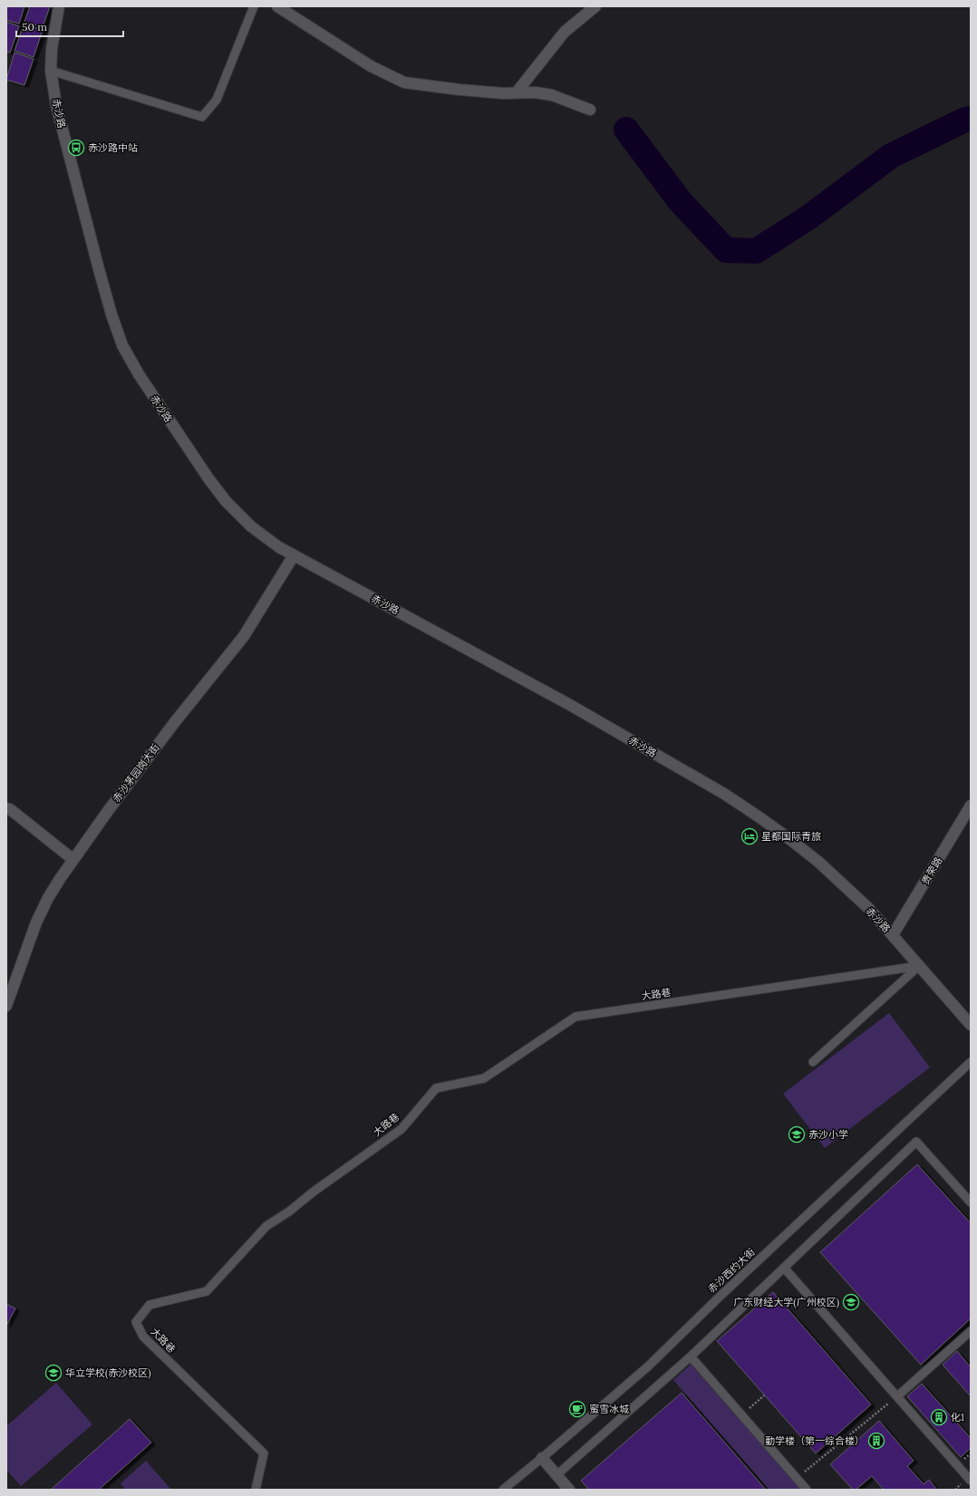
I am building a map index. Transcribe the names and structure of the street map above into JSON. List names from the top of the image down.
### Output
{
  "streets": {
    "street": ["赤沙路", "赤沙茅园岗大街", "贵荣路"],
    "lane": ["大路巷", "赤沙西约大街"]
  },
  "crossings": [
    ["赤沙路", "赤沙茅园岗大街"],
    ["赤沙路", "贵荣路"],
    ["赤沙路", "大路巷"]
  ],
  "places": {
    "bus stop": ["赤沙路中站"],
    "hotel": ["星都国际青旅"],
    "school or university": ["赤沙小学", "广东财经大学(广州校区)", "华立学校(赤沙校区)"],
    "cafe": ["蜜雪冰城"],
    "building": ["化1", "勤学楼（第一综合楼）"]
  },
  "scale_bar": "50 m"
}
